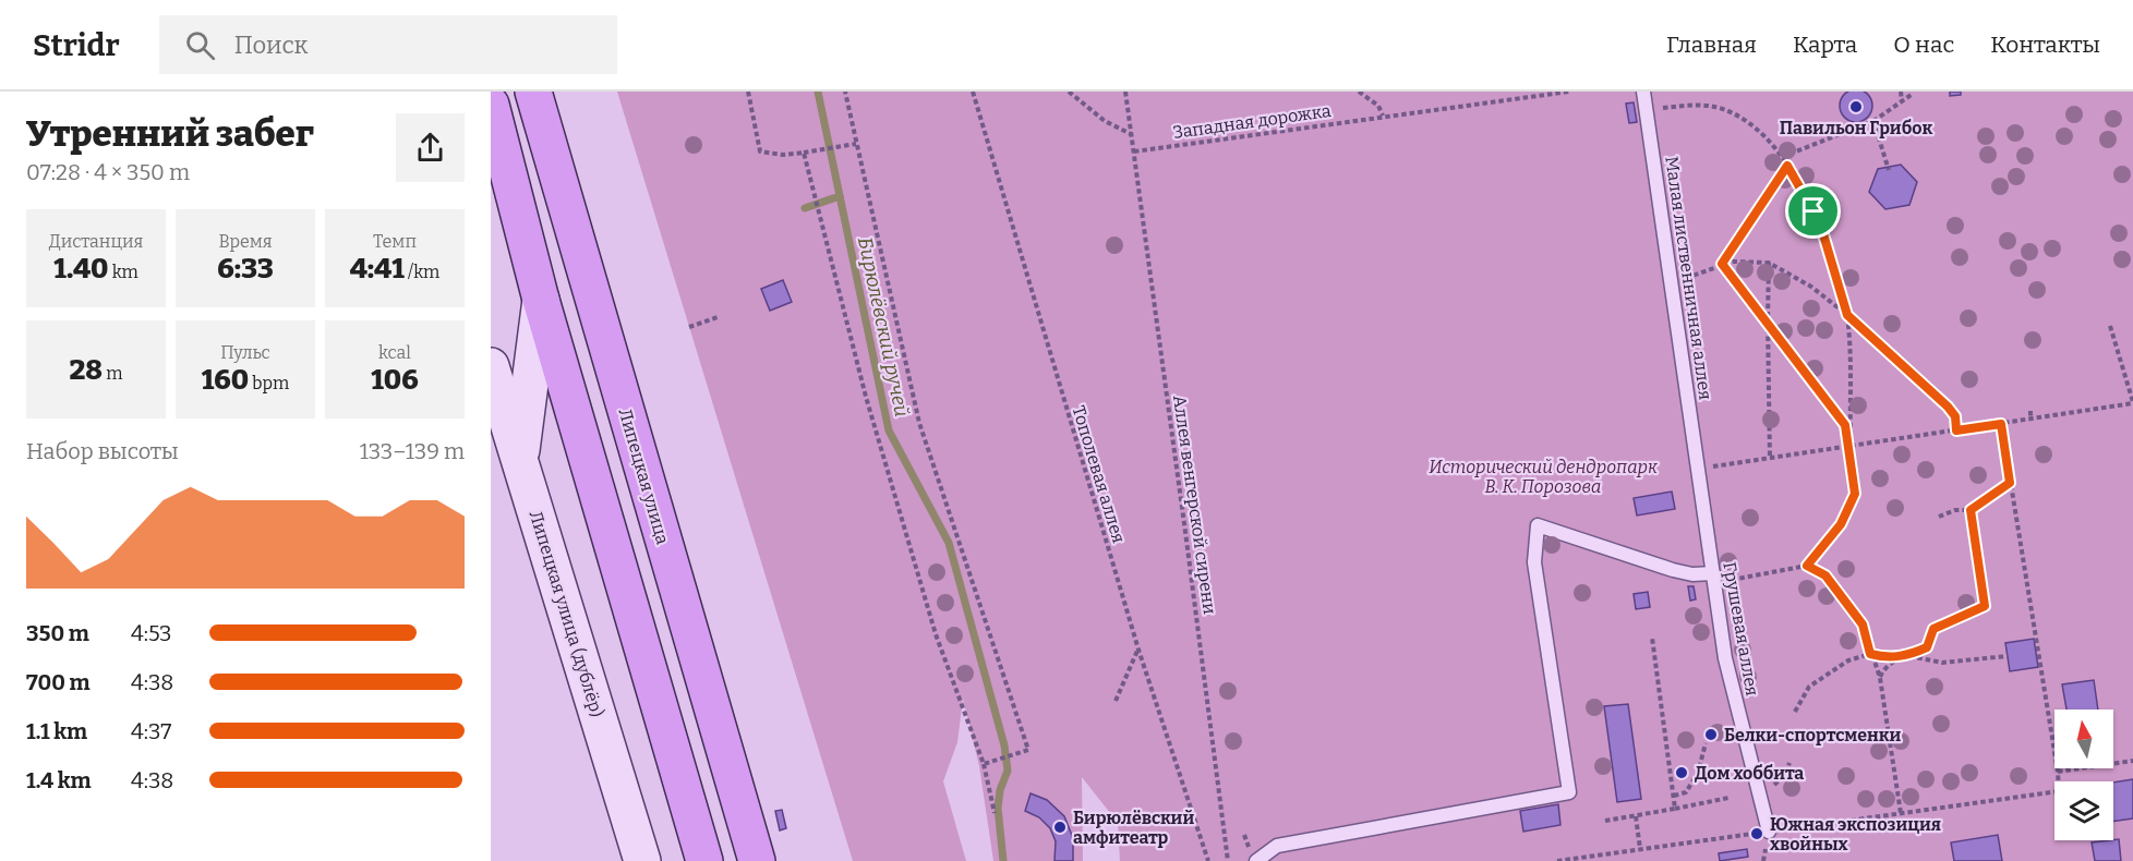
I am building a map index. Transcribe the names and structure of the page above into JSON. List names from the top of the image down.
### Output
{
  "streets": {
    "main road": ["Липецкая улица"],
    "street": ["Липецкая улица (дублёр)"],
    "lane": ["Малая лиственничная аллея", "Грушевая аллея"],
    "path": ["Западная дорожка", "Тополевая аллея", "Аллея венгерской сирени"]
  },
  "crossings": [
    ["Западная дорожка", "Аллея венгерской сирени"],
    ["Малая лиственничная аллея", "Грушевая аллея"]
  ],
  "water": ["Бирюлёвский ручей"],
  "parks": ["Исторический дендропарк В. К. Порозова"],
  "places": [
    "Павильон Грибок",
    "Белки-спортсменки",
    "Дом хоббита",
    "Бирюлёвский амфитеатр",
    "Южная экспозиция хвойных"
  ],
  "north": "top",
  "page": {
    "header": "Stridr",
    "search": "Поиск",
    "nav": [
      "Главная",
      "Карта",
      "О нас",
      "Контакты"
    ],
    "heading": ["Утренний забег", "07:28 · 4 × 350 m"],
    "stats": [
      ["Дистанция", "1.40 km"],
      ["Время", "6:33"],
      ["Темп", "4:41 /km"],
      ["28 m"],
      ["Пульс", "160 bpm"],
      ["kcal", "106"]
    ],
    "chart": ["Набор высоты", "133–139 m"],
    "list": [
      {
        "name": "350 m",
        "note": "4:53"
      },
      {
        "name": "700 m",
        "note": "4:38"
      },
      {
        "name": "1.1 km",
        "note": "4:37"
      },
      {
        "name": "1.4 km",
        "note": "4:38"
      }
    ]
  }
}
